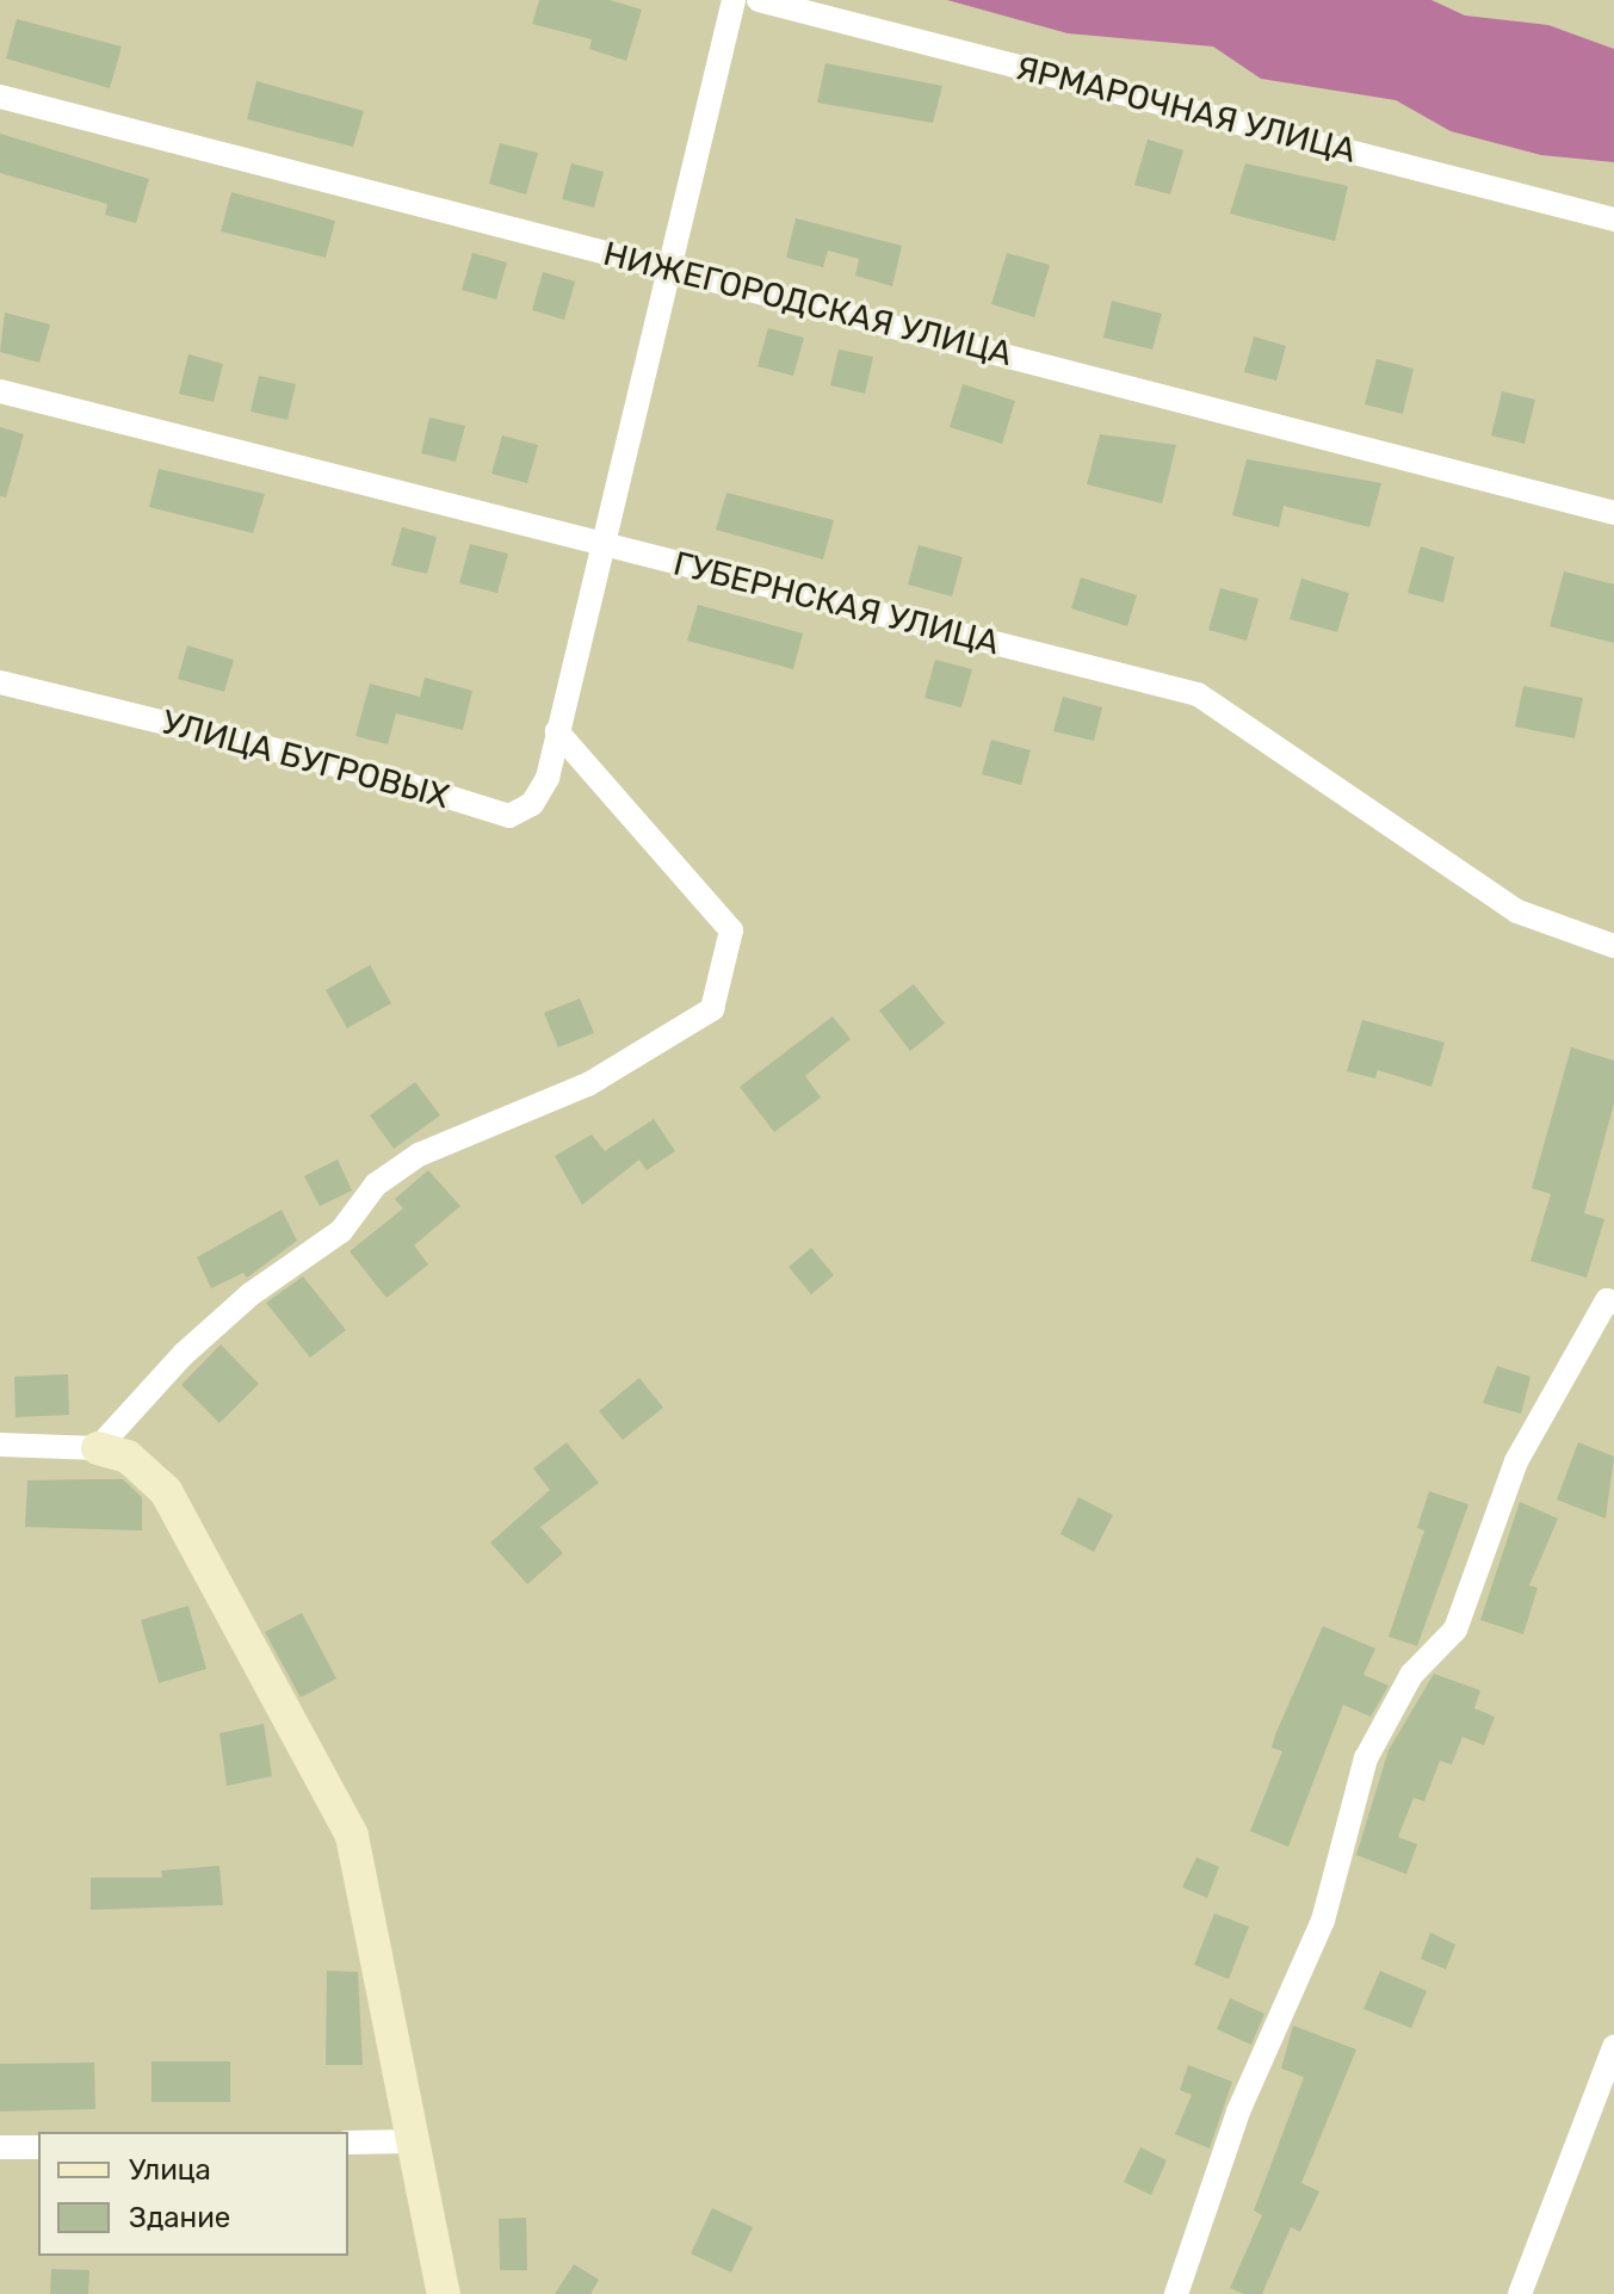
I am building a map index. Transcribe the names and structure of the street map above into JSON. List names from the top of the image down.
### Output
{
  "streets": {
    "street": [
      "ЯРМАРОЧНАЯ УЛИЦА",
      "НИЖЕГОРОДСКАЯ УЛИЦА",
      "ГУБЕРНСКАЯ УЛИЦА",
      "УЛИЦА БУГРОВЫХ"
    ]
  },
  "crossings": [
    ["НИЖЕГОРОДСКАЯ УЛИЦА", "УЛИЦА БУГРОВЫХ"],
    ["ГУБЕРНСКАЯ УЛИЦА", "УЛИЦА БУГРОВЫХ"]
  ],
  "legend": ["Улица", "Здание"]
}
